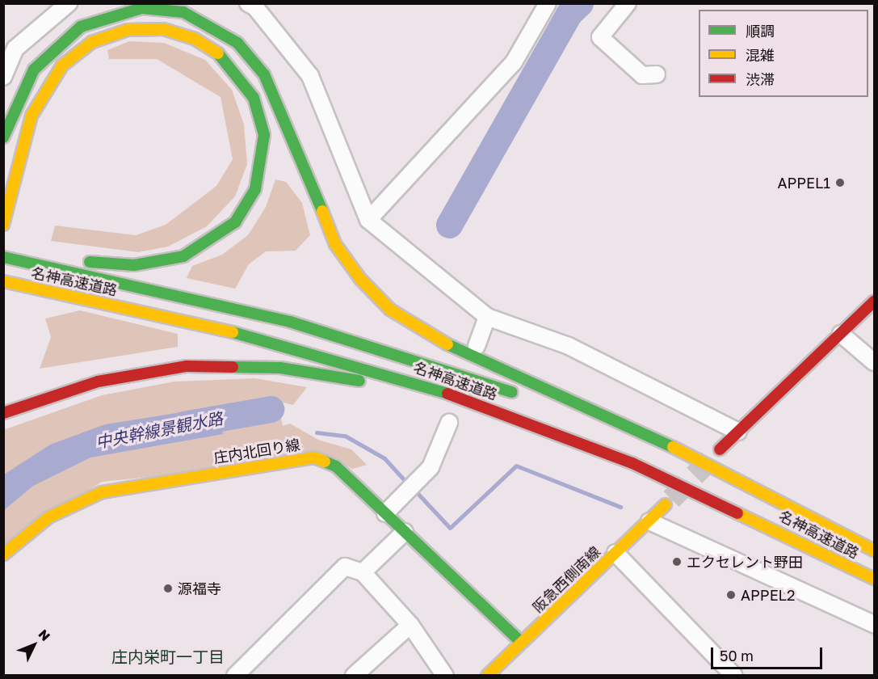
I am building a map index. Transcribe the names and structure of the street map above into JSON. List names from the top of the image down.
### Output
{
  "streets": {
    "main road": ["名神高速道路", "庄内北回り線", "阪急西側南線"]
  },
  "crossings": [
    ["庄内北回り線", "阪急西側南線"]
  ],
  "districts": ["庄内栄町一丁目"],
  "water": ["中央幹線景観水路"],
  "places": [
    "APPEL1",
    "エクセレント野田",
    "源福寺",
    "APPEL2"
  ],
  "legend": ["順調", "混雑", "渋滞"],
  "scale_bar": "50 m",
  "north": "top right"
}
